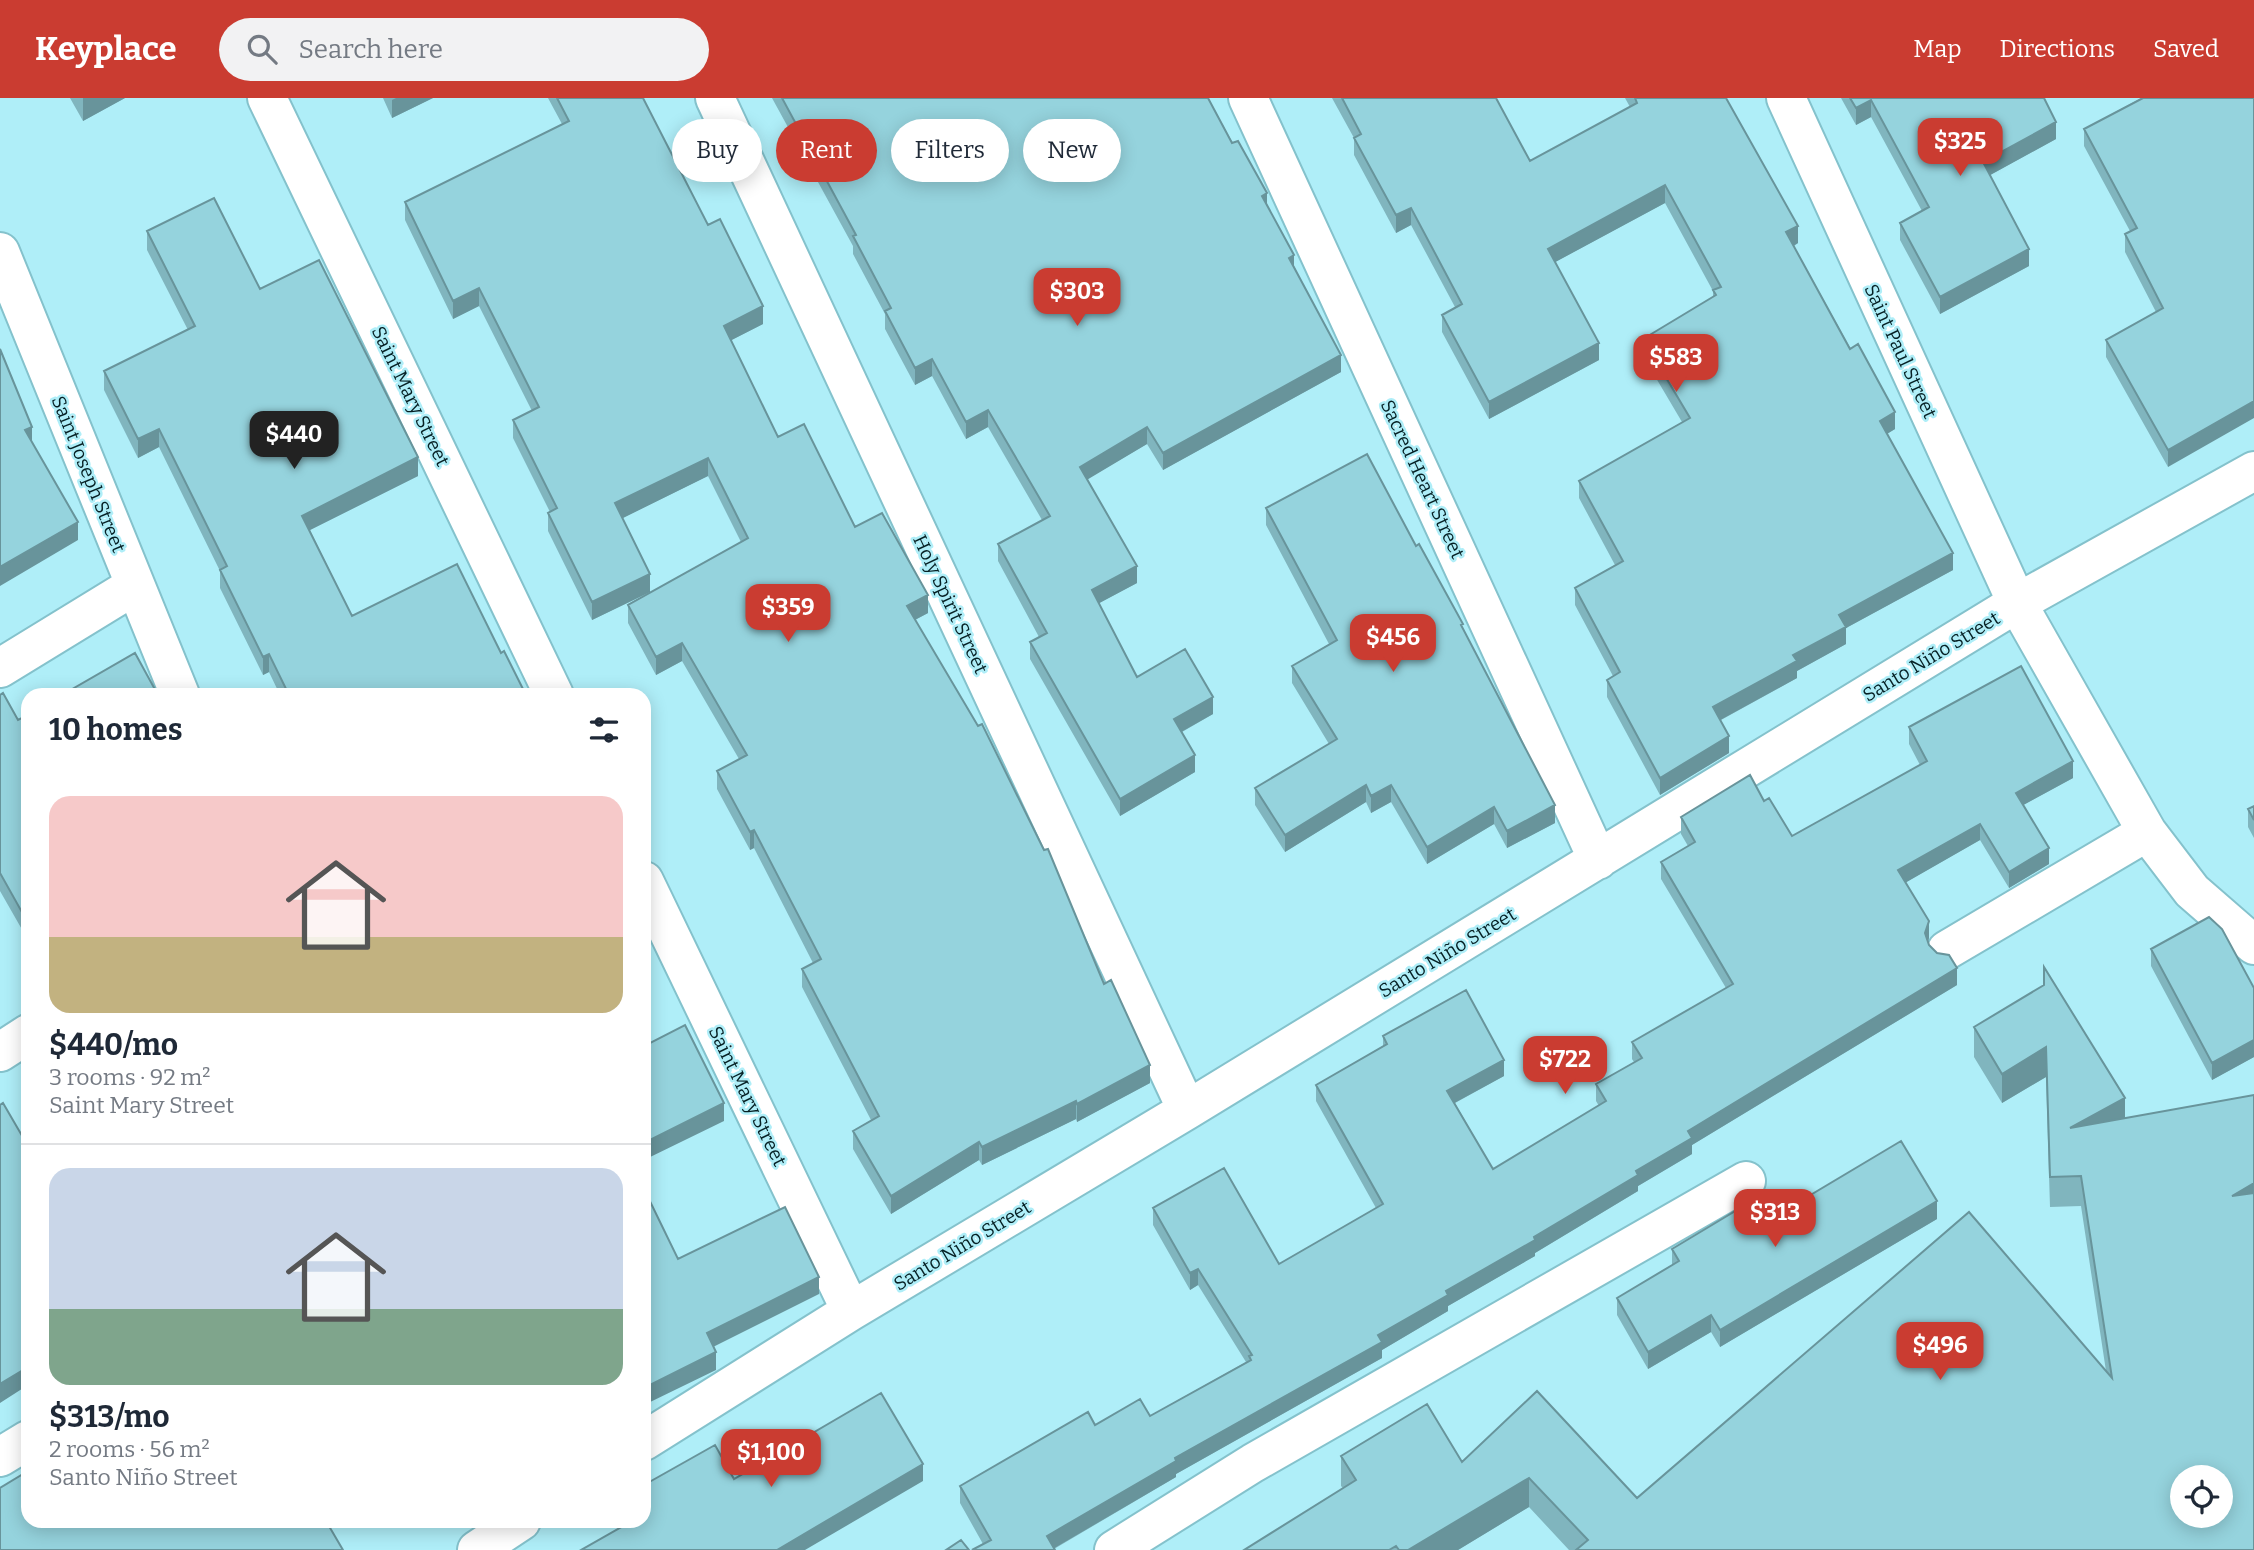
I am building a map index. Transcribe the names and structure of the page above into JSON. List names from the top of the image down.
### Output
{
  "streets": {
    "street": [
      "Saint Paul Street",
      "Saint Mary Street",
      "Saint Joseph Street",
      "Sacred Heart Street",
      "Holy Spirit Street",
      "Santo Niño Street"
    ]
  },
  "crossings": [
    ["Saint Paul Street", "Santo Niño Street"],
    ["Saint Mary Street", "Santo Niño Street"],
    ["Sacred Heart Street", "Santo Niño Street"],
    ["Holy Spirit Street", "Santo Niño Street"]
  ],
  "page": {
    "header": "Keyplace",
    "search": "Search here",
    "nav": ["Map", "Directions", "Saved"],
    "price": [
      "$325",
      "$303",
      "$583",
      "$440",
      "$359",
      "$456",
      "$722",
      "$313",
      "$496",
      "$1,100"
    ],
    "chip": [
      "Buy",
      "Rent",
      "Filters",
      "New"
    ],
    "heading": "10 homes",
    "list": [
      {
        "name": "$440/mo",
        "note": "3 rooms · 92 m² · Saint Mary Street"
      },
      {
        "name": "$313/mo",
        "note": "2 rooms · 56 m² · Santo Niño Street"
      }
    ]
  }
}
